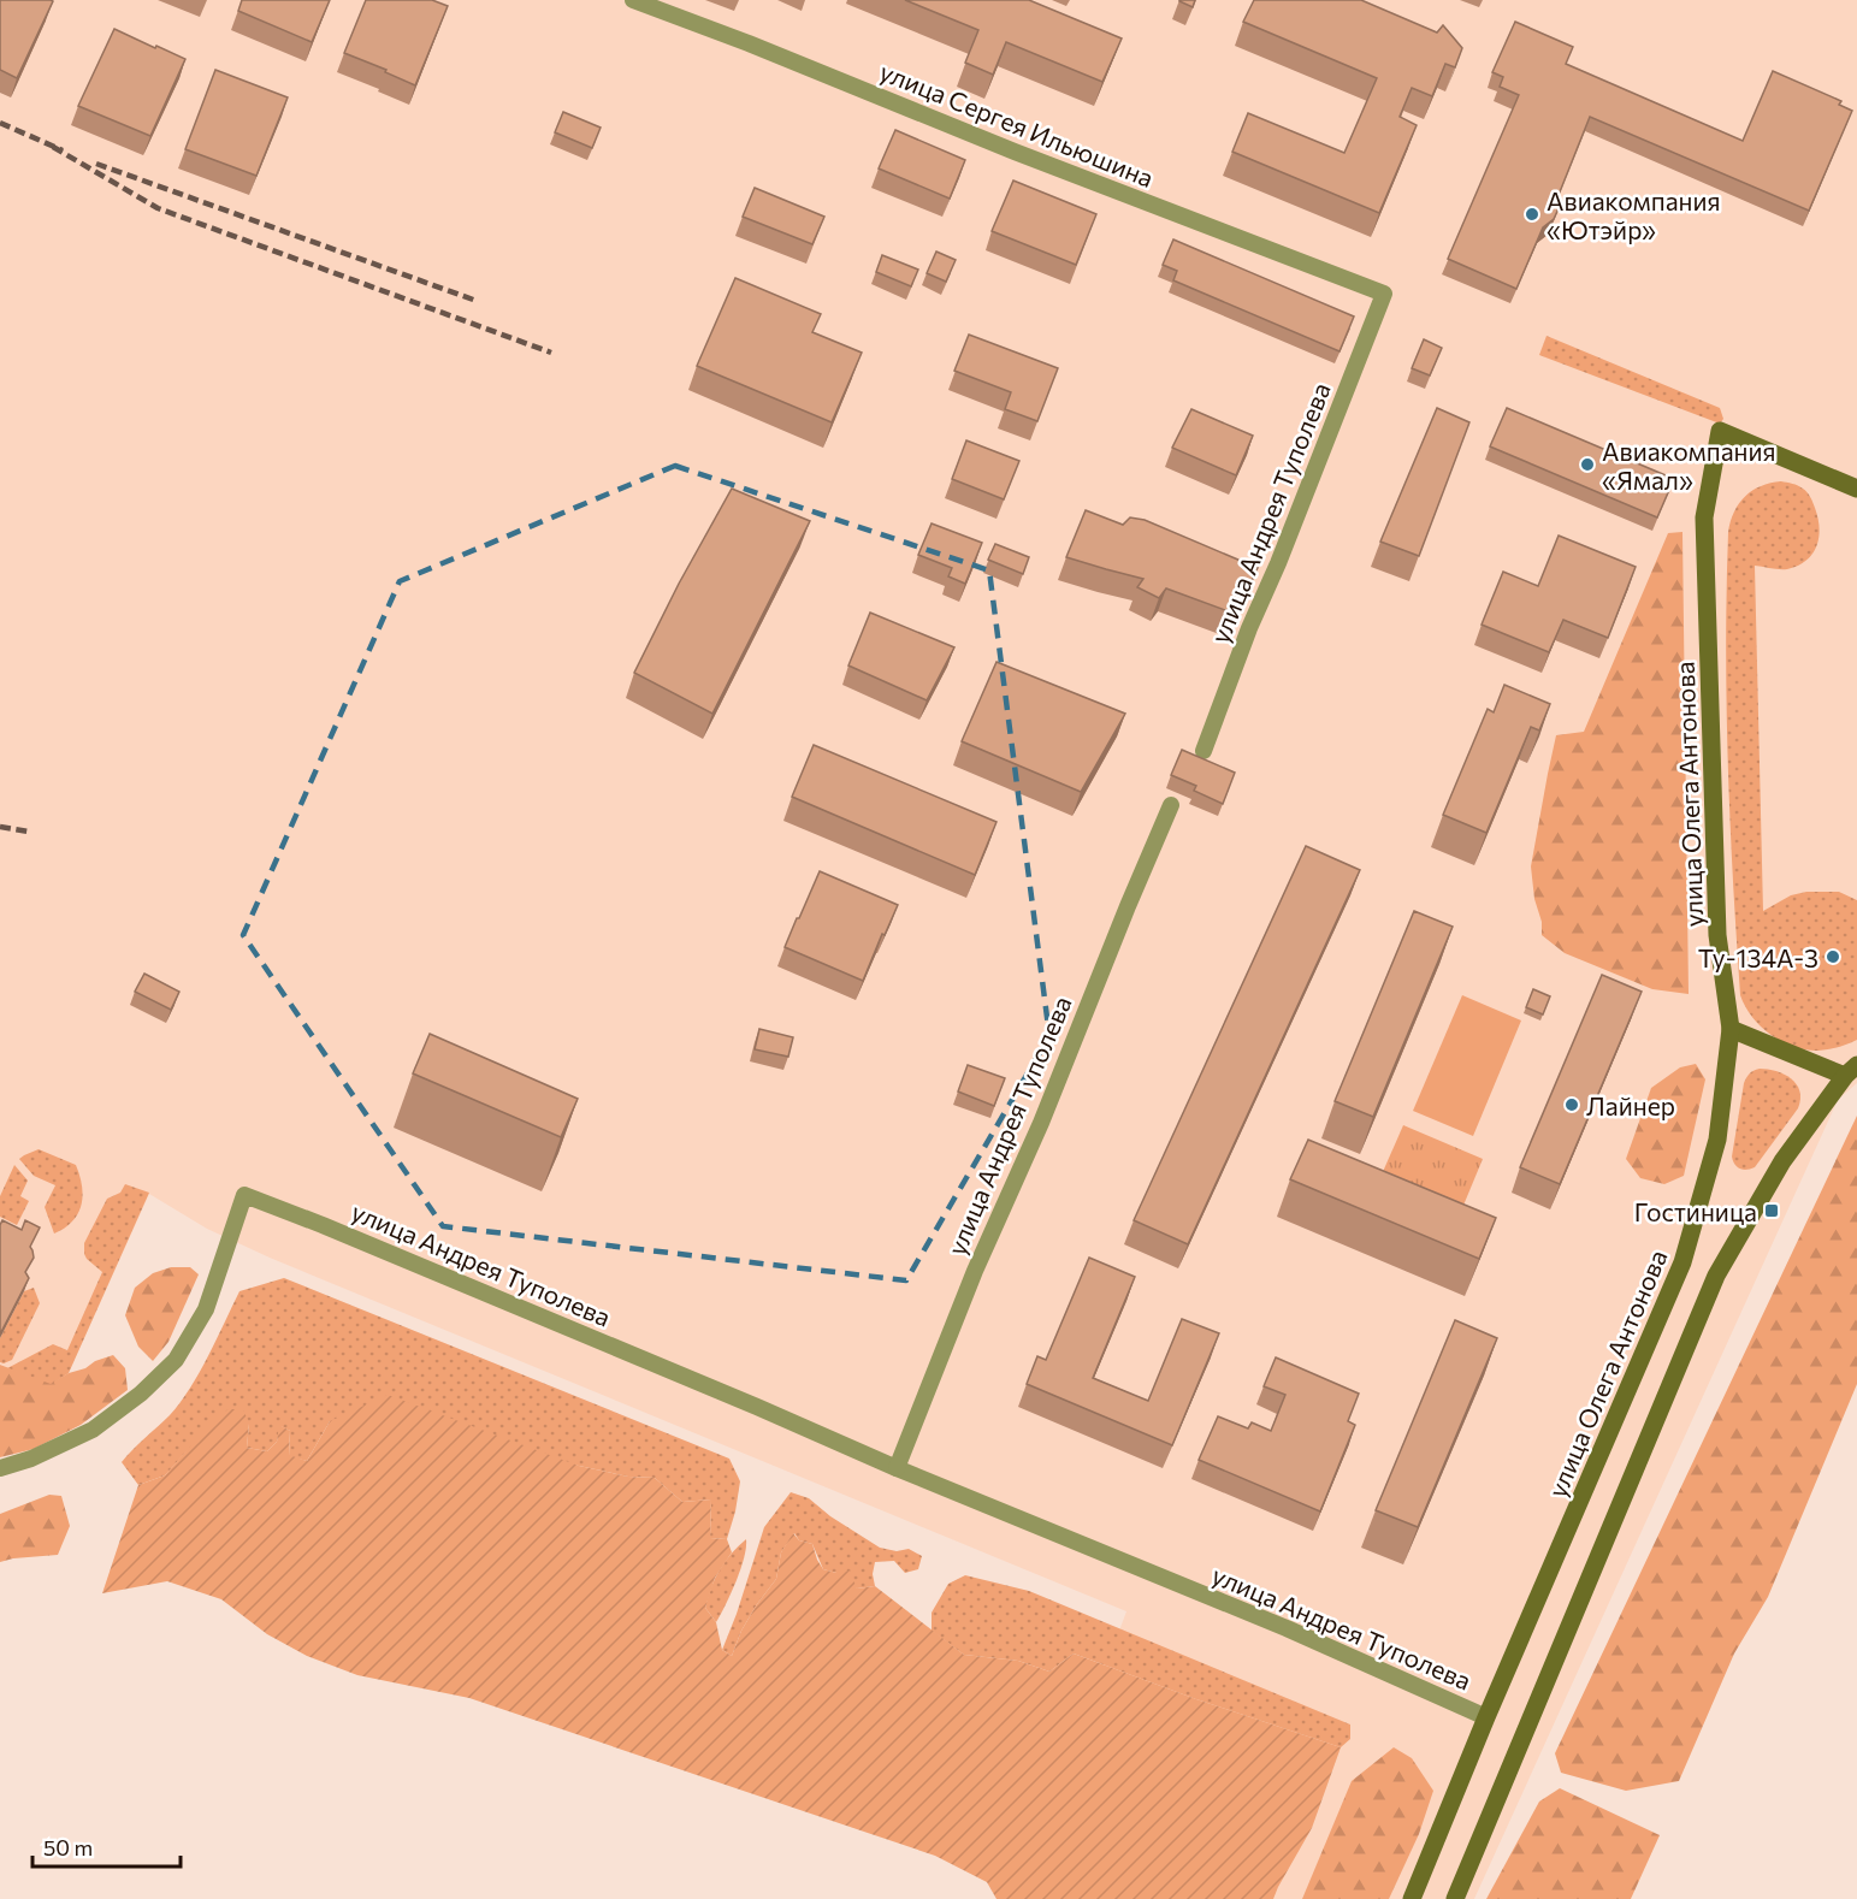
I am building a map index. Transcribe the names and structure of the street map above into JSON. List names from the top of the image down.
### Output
{
  "streets": {
    "street": ["улица Сергея Ильюшина", "улица Андрея Туполева", "улица Олега Антонова"]
  },
  "crossings": [
    ["улица Сергея Ильюшина", "улица Андрея Туполева"],
    ["улица Андрея Туполева", "улица Олега Антонова"]
  ],
  "places": {
    "other": [
      "Авиакомпания «Ютэйр»",
      "Авиакомпания «Ямал»",
      "Ту-134А-3",
      "Лайнер"
    ],
    "transit": ["Гостиница"]
  },
  "scale_bar": "50 m"
}
